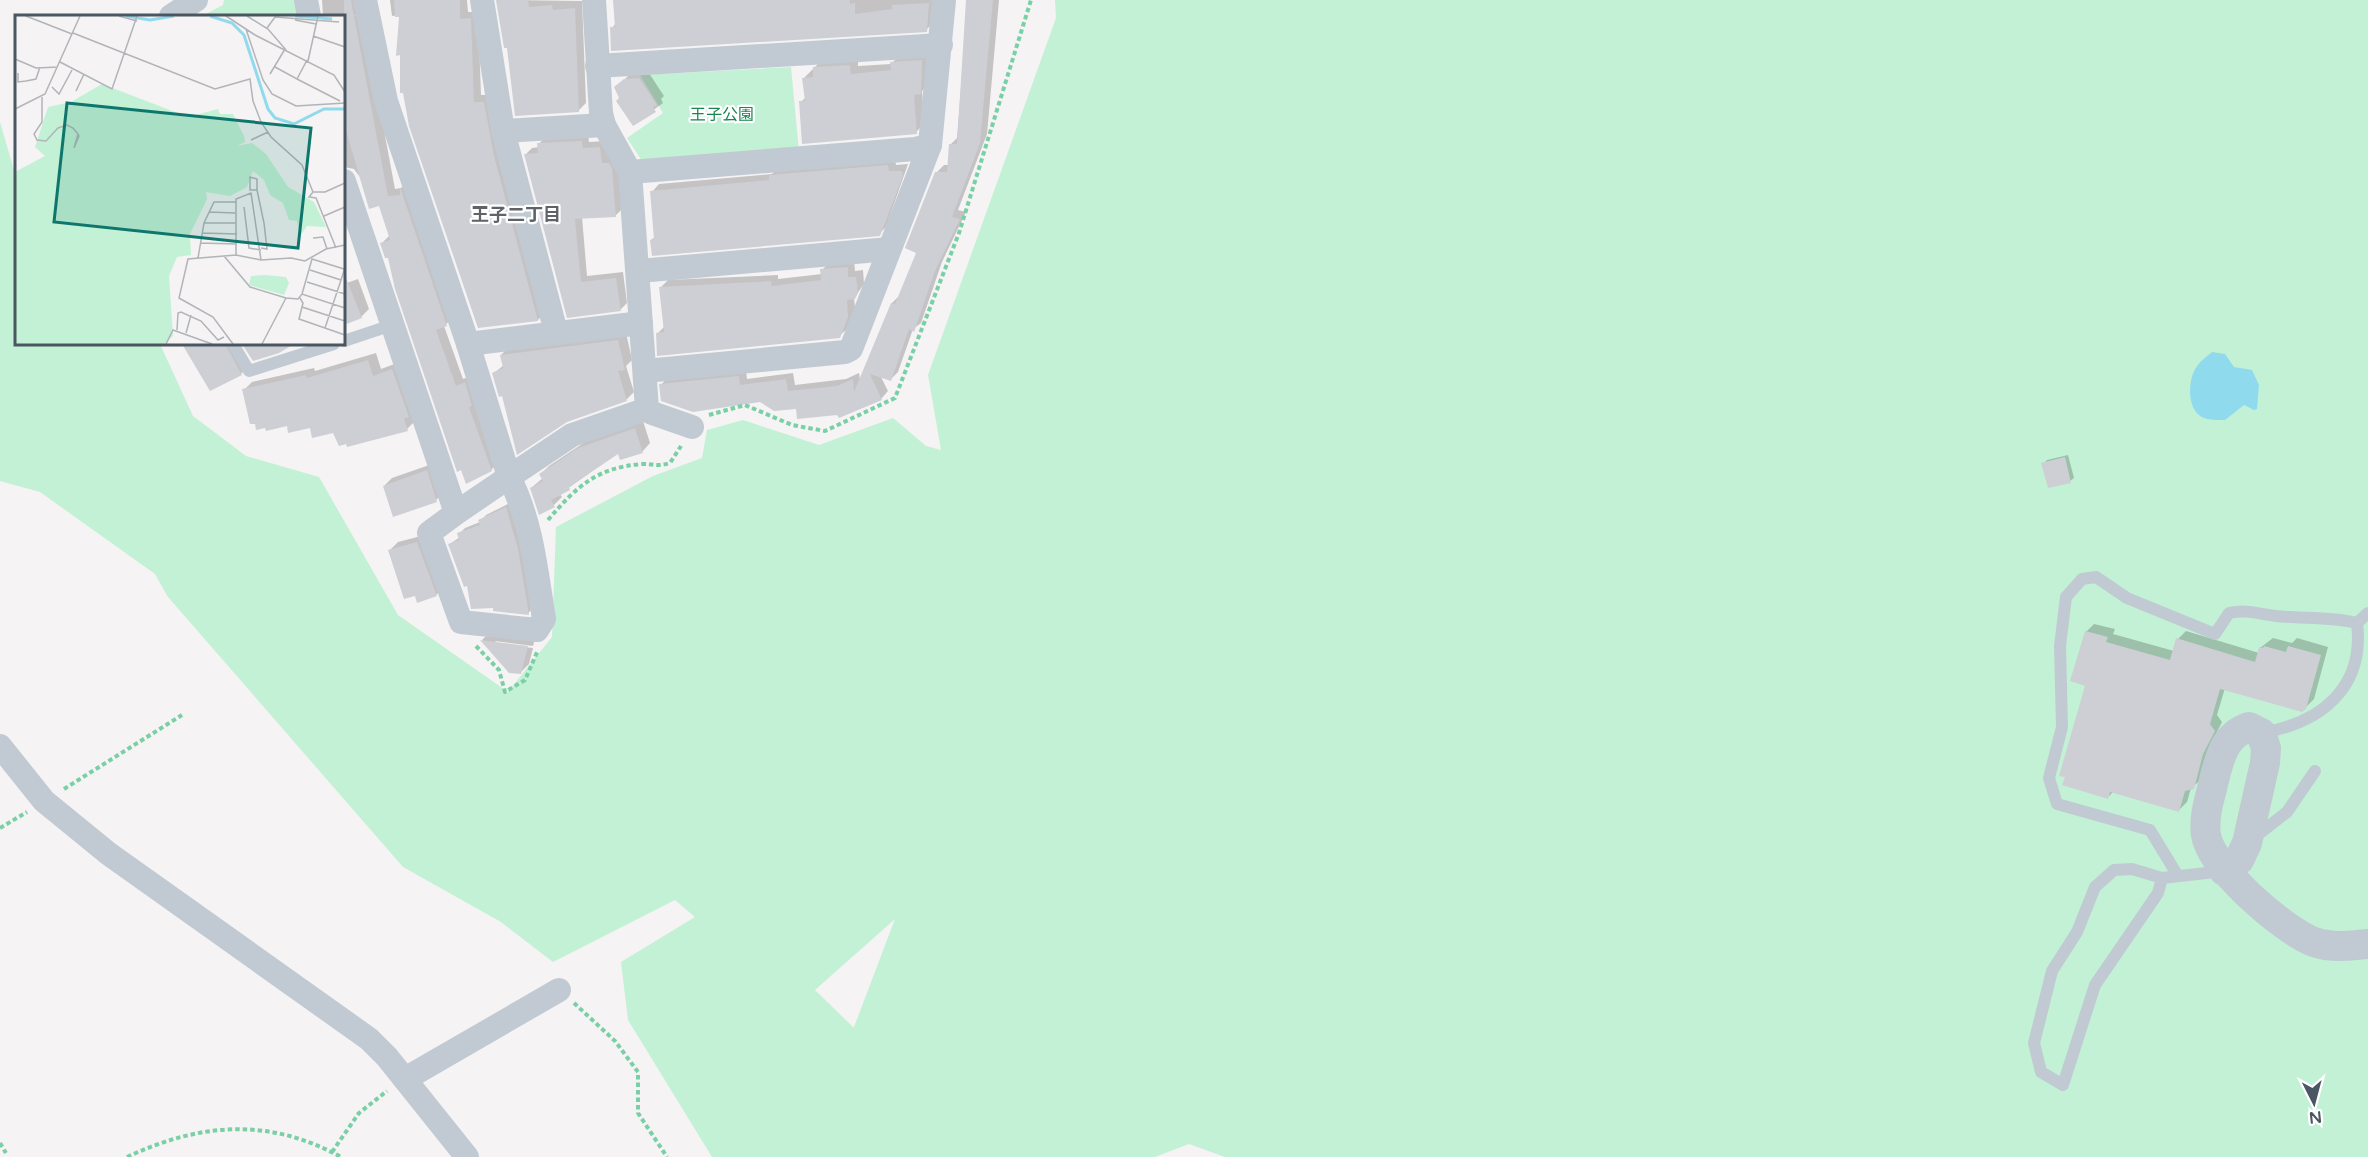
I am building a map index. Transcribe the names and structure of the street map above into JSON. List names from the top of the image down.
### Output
{
  "districts": ["王子二丁目"],
  "parks": ["王子公園"],
  "north": "bottom"
}
